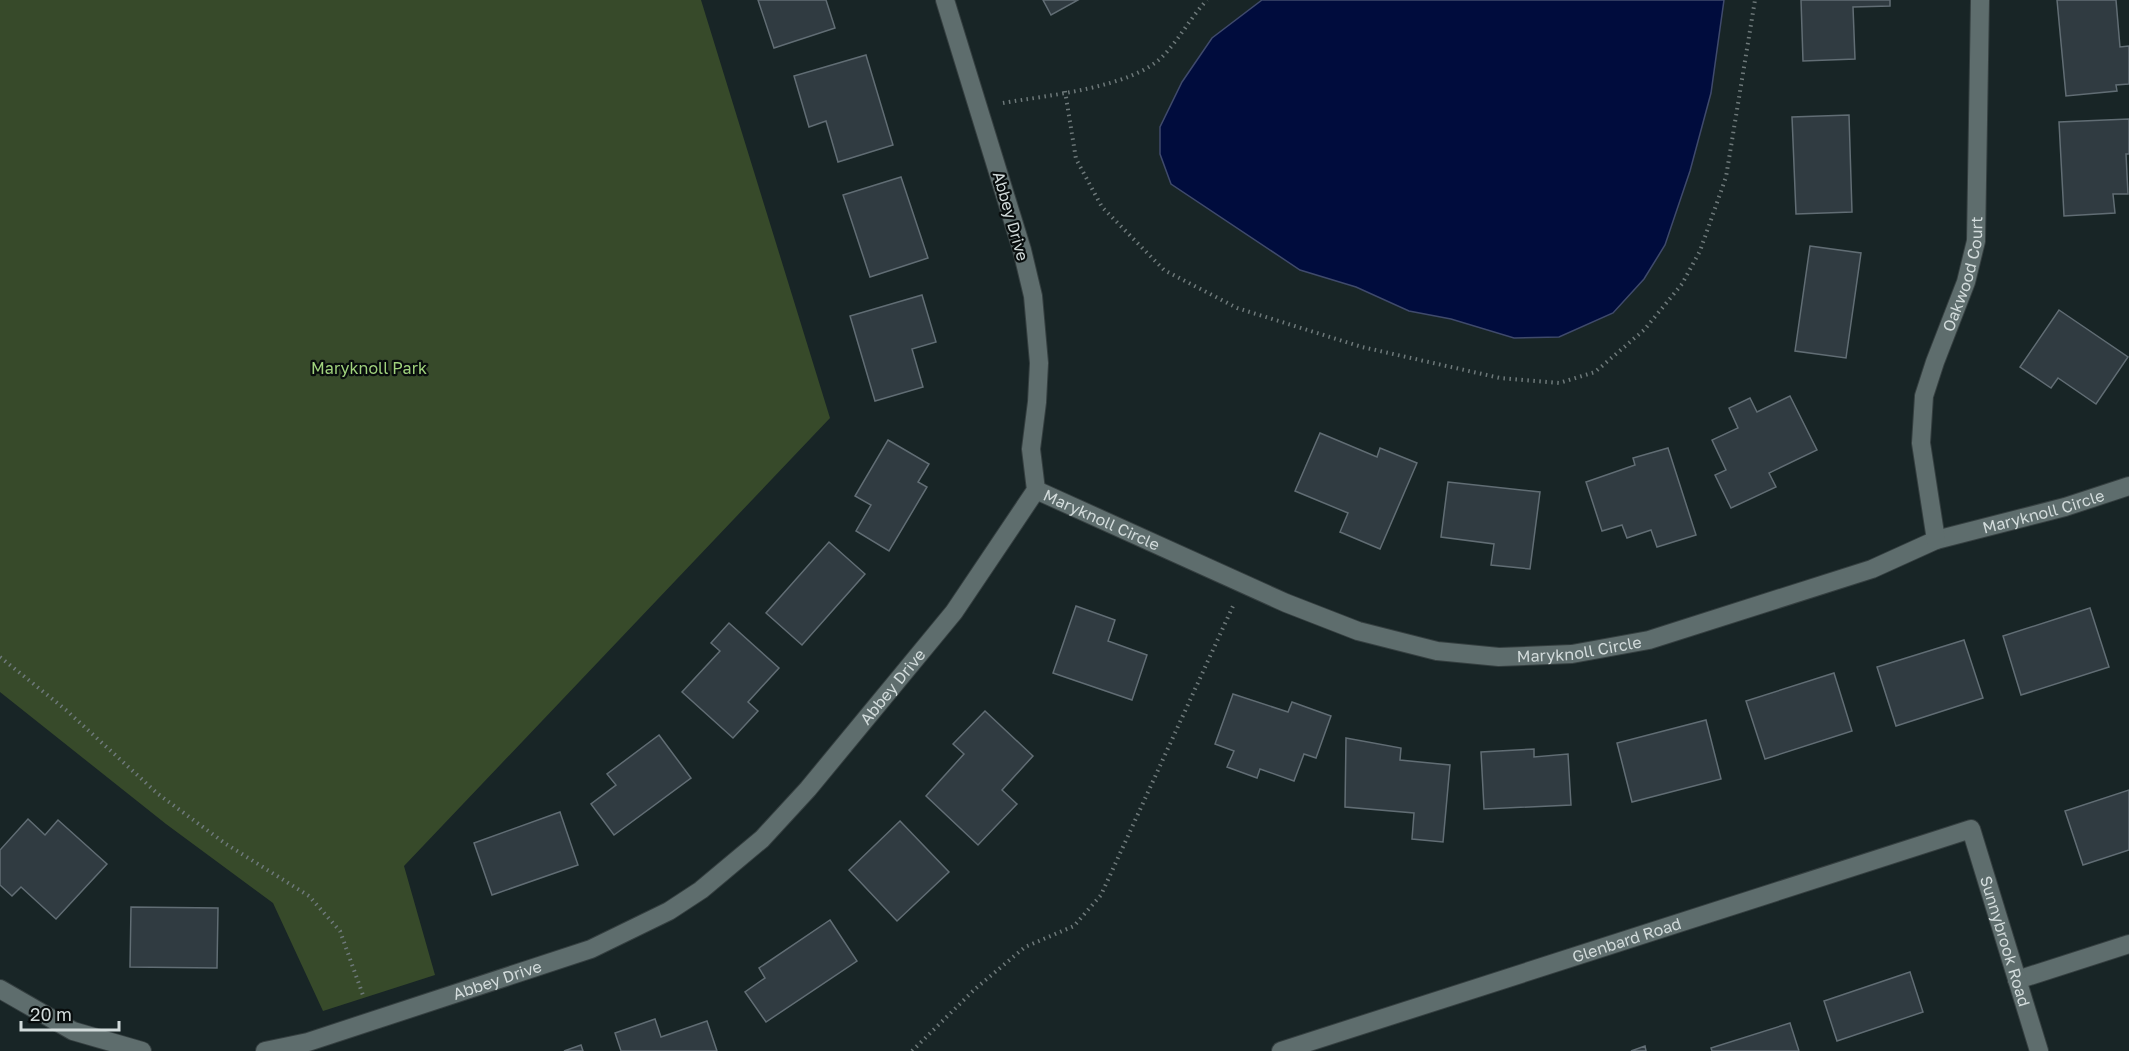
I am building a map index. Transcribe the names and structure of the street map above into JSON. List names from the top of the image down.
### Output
{
  "streets": {
    "street": [
      "Abbey Drive",
      "Oakwood Court",
      "Maryknoll Circle",
      "Glenbard Road",
      "Sunnybrook Road"
    ]
  },
  "crossings": [
    ["Abbey Drive", "Maryknoll Circle"],
    ["Oakwood Court", "Maryknoll Circle"],
    ["Glenbard Road", "Sunnybrook Road"]
  ],
  "parks": ["Maryknoll Park"],
  "scale_bar": "20 m"
}
